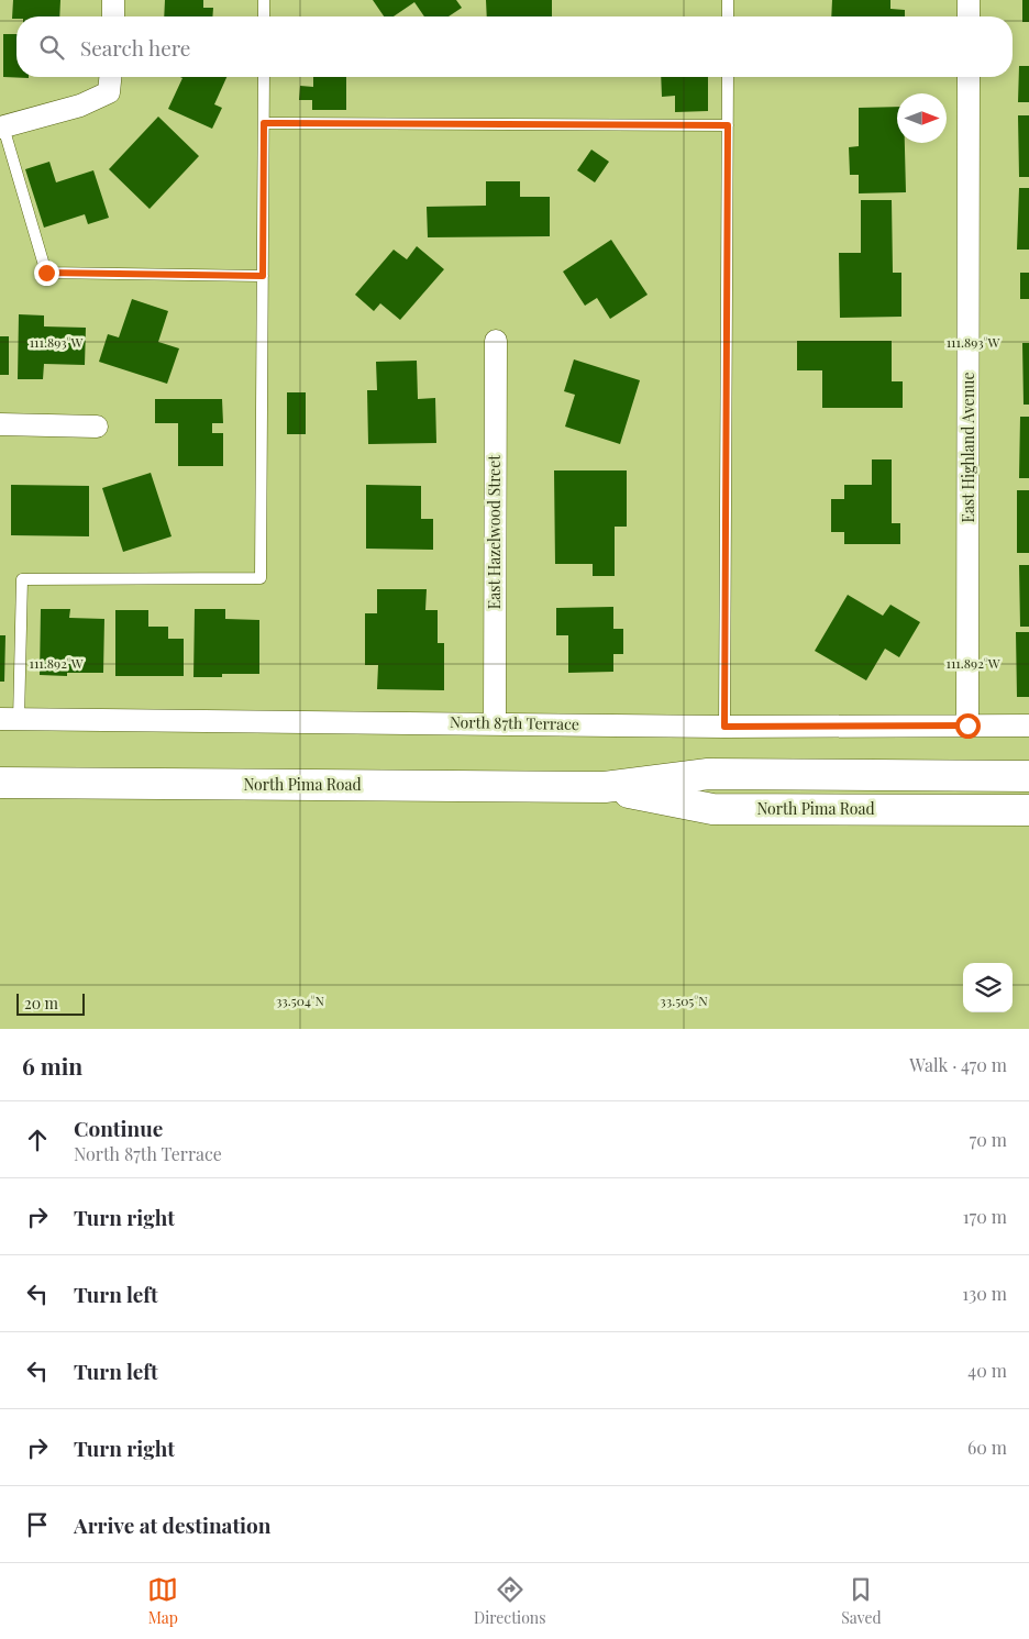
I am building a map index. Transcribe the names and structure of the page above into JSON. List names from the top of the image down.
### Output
{
  "streets": {
    "main road": ["North Pima Road"],
    "street": ["East Highland Avenue", "East Hazelwood Street", "North 87th Terrace"]
  },
  "crossings": [
    ["East Highland Avenue", "North 87th Terrace"],
    ["East Hazelwood Street", "North 87th Terrace"]
  ],
  "scale_bar": "20 m",
  "north": "right",
  "page": {
    "search": "Search here",
    "scale": "20 m",
    "heading": ["6 min", "Walk · 470 m"],
    "list": [
      ["Continue", "North 87th Terrace", "70 m"],
      ["Turn right", "170 m"],
      ["Turn left", "130 m"],
      ["Turn left", "40 m"],
      ["Turn right", "60 m"],
      "Arrive at destination"
    ],
    "nav": ["Map", "Directions", "Saved"]
  },
  "coordinates": [
    "111.893°W",
    "111.892°W",
    "33.504°N",
    "33.505°N"
  ]
}
